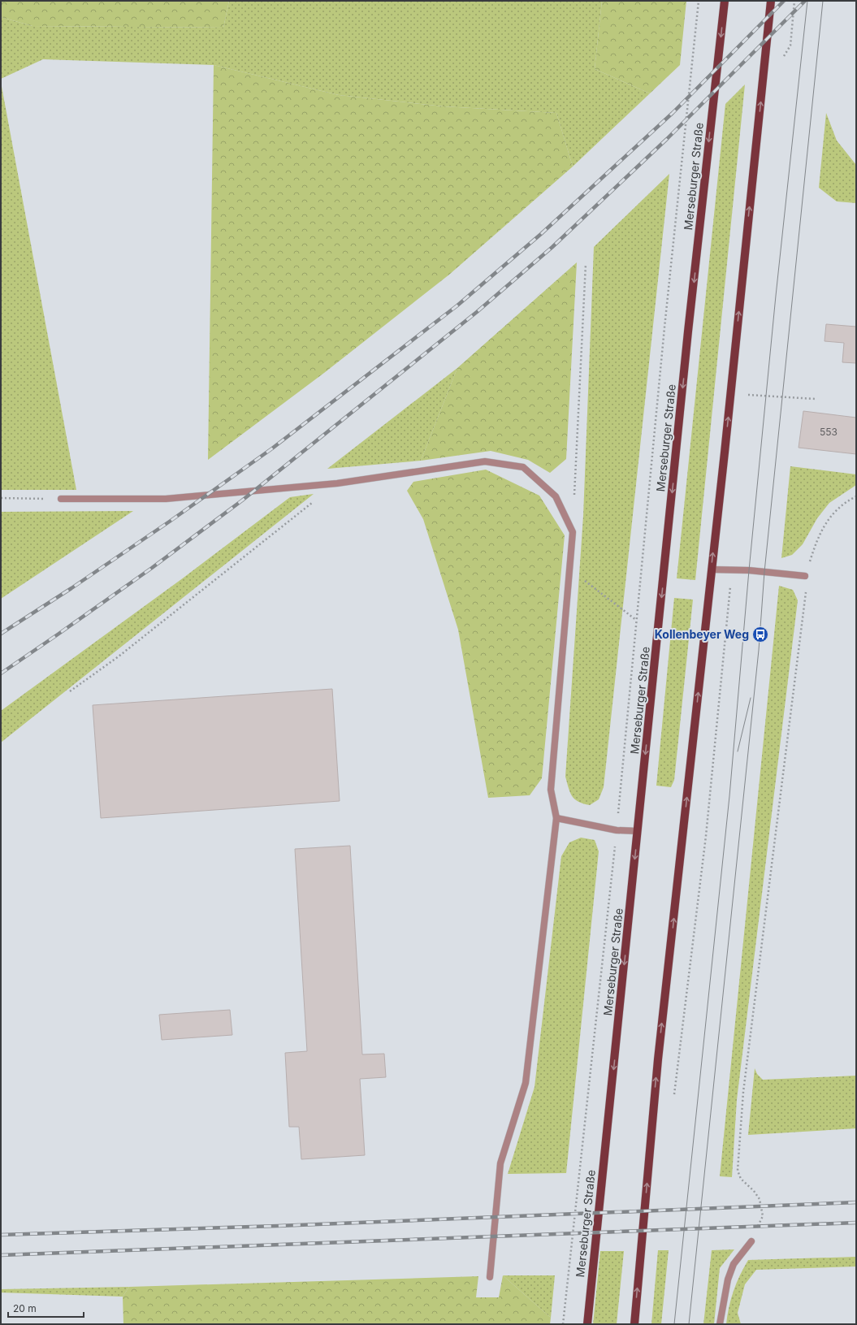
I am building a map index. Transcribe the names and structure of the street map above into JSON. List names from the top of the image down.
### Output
{
  "streets": {
    "main road": ["Merseburger Straße"]
  },
  "places": {
    "bus stop": ["Kollenbeyer Weg"]
  },
  "house_numbers": ["553"],
  "scale_bar": "20 m"
}
